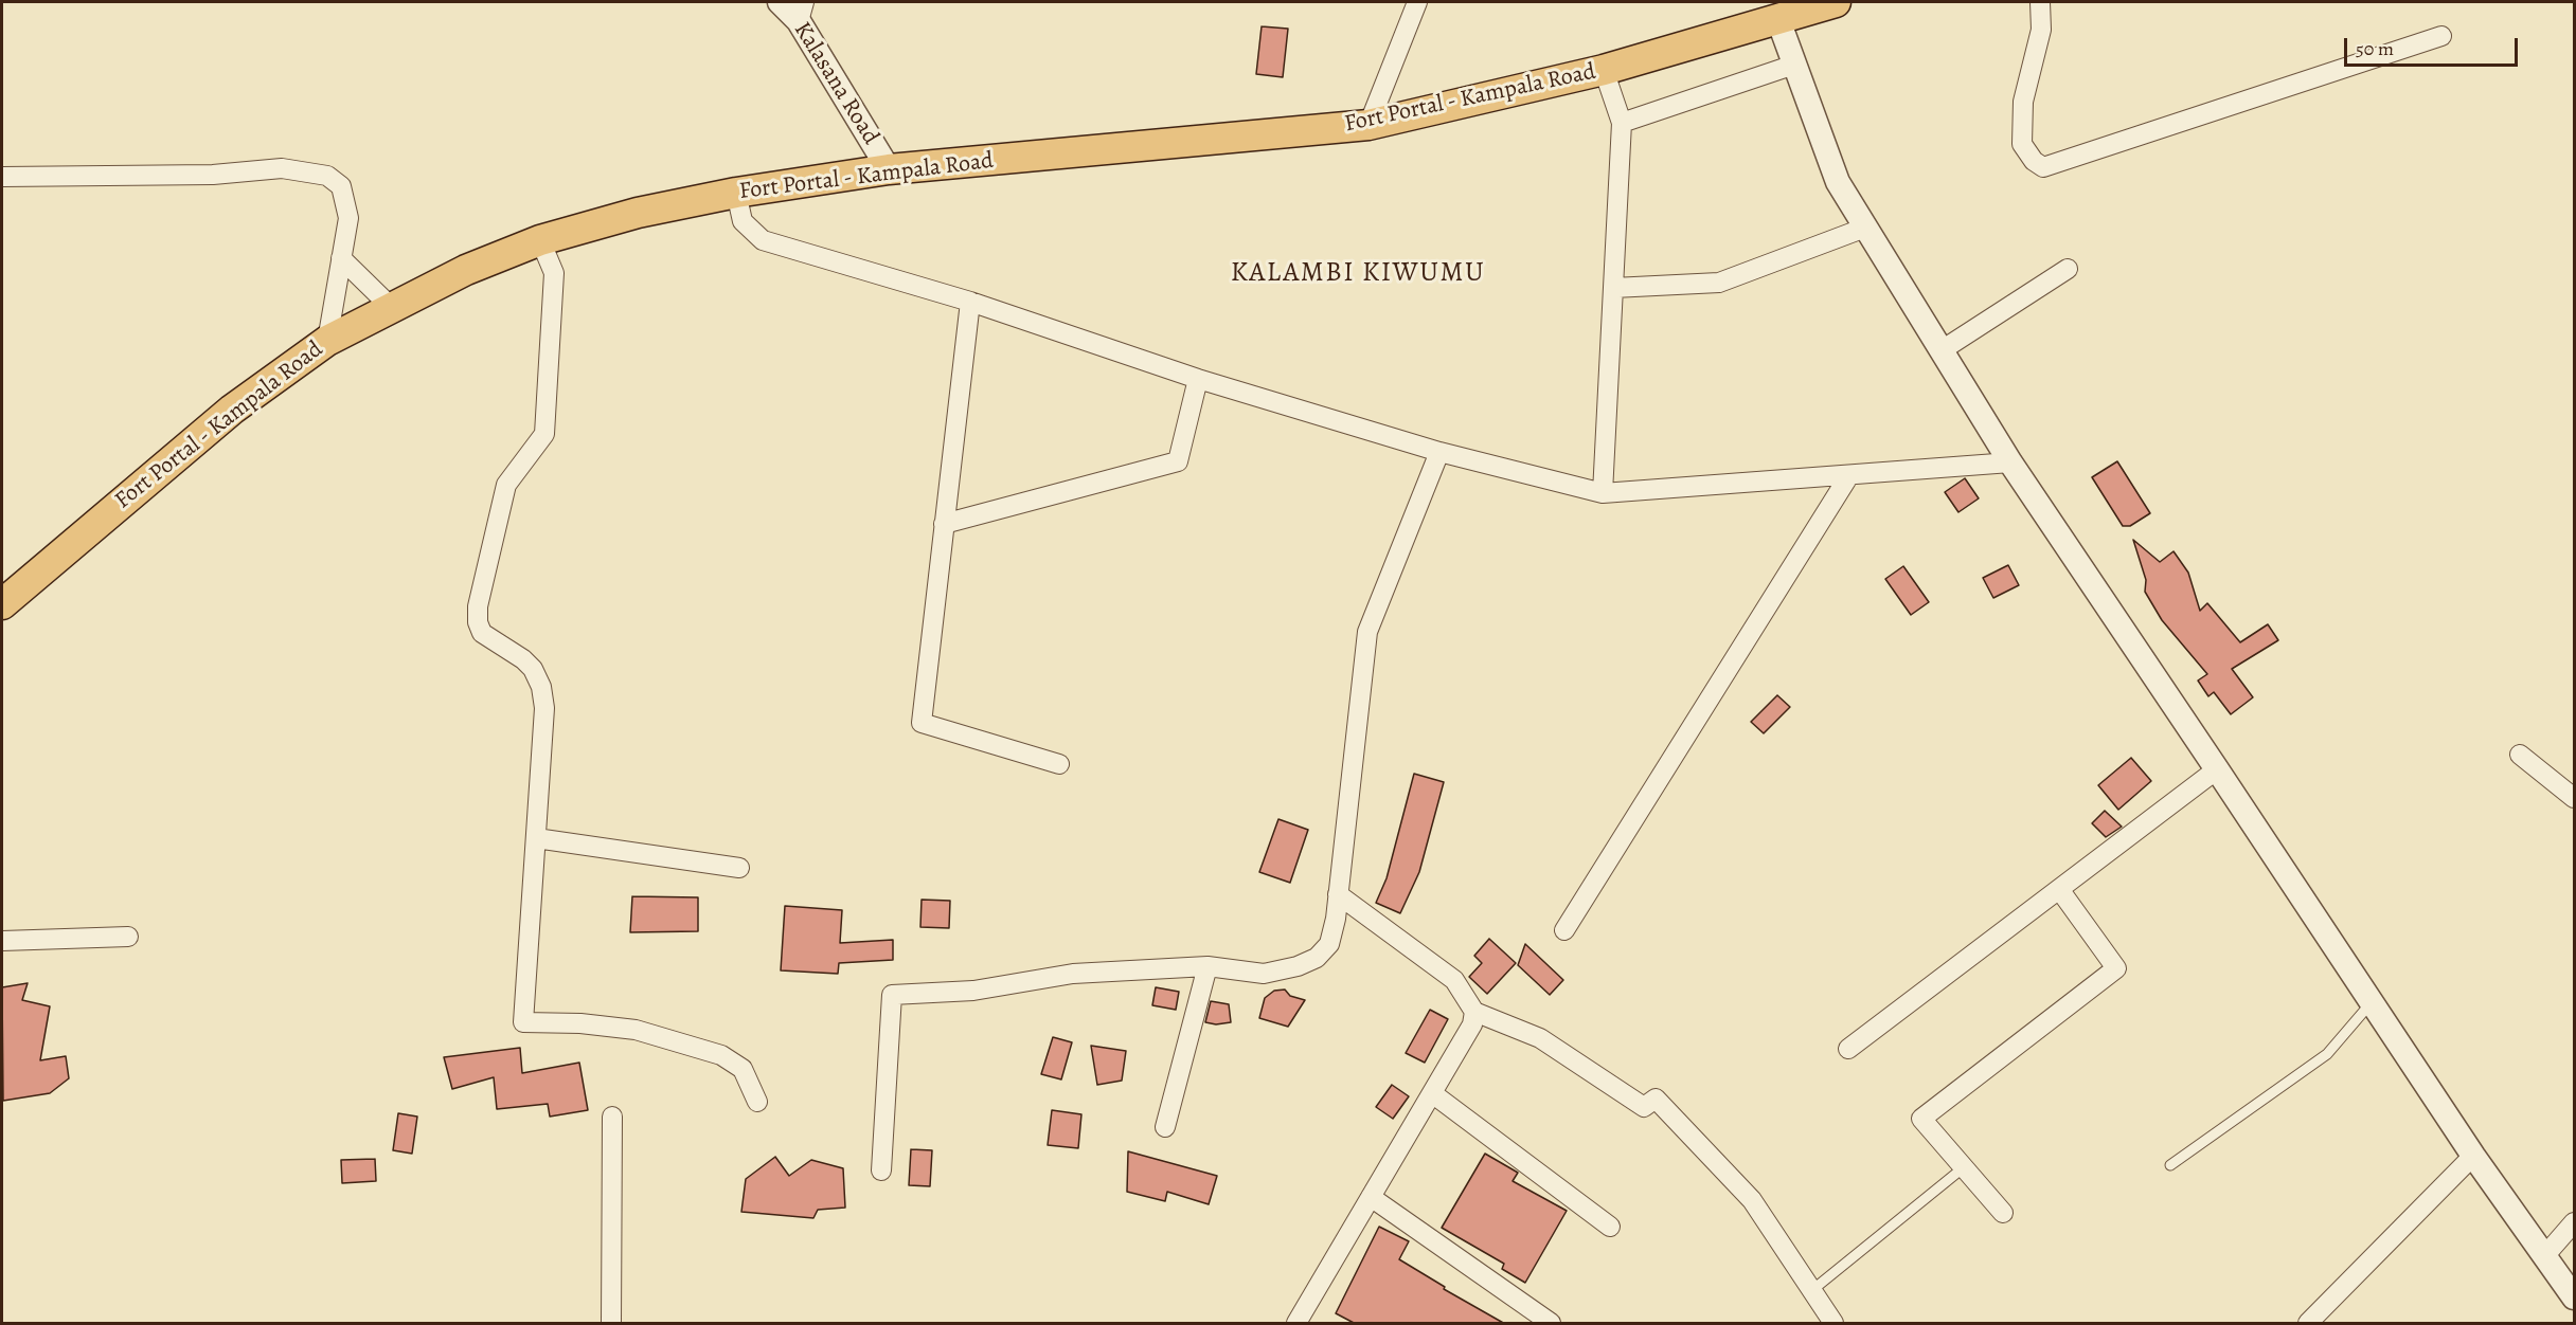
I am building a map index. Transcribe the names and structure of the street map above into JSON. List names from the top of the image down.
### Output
{
  "streets": {
    "main road": ["Fort Portal - Kampala Road"],
    "street": ["Kalasana Road"]
  },
  "crossings": [
    ["Kalasana Road", "Fort Portal - Kampala Road"]
  ],
  "districts": ["KALAMBI KIWUMU"],
  "scale_bar": "50 m"
}
